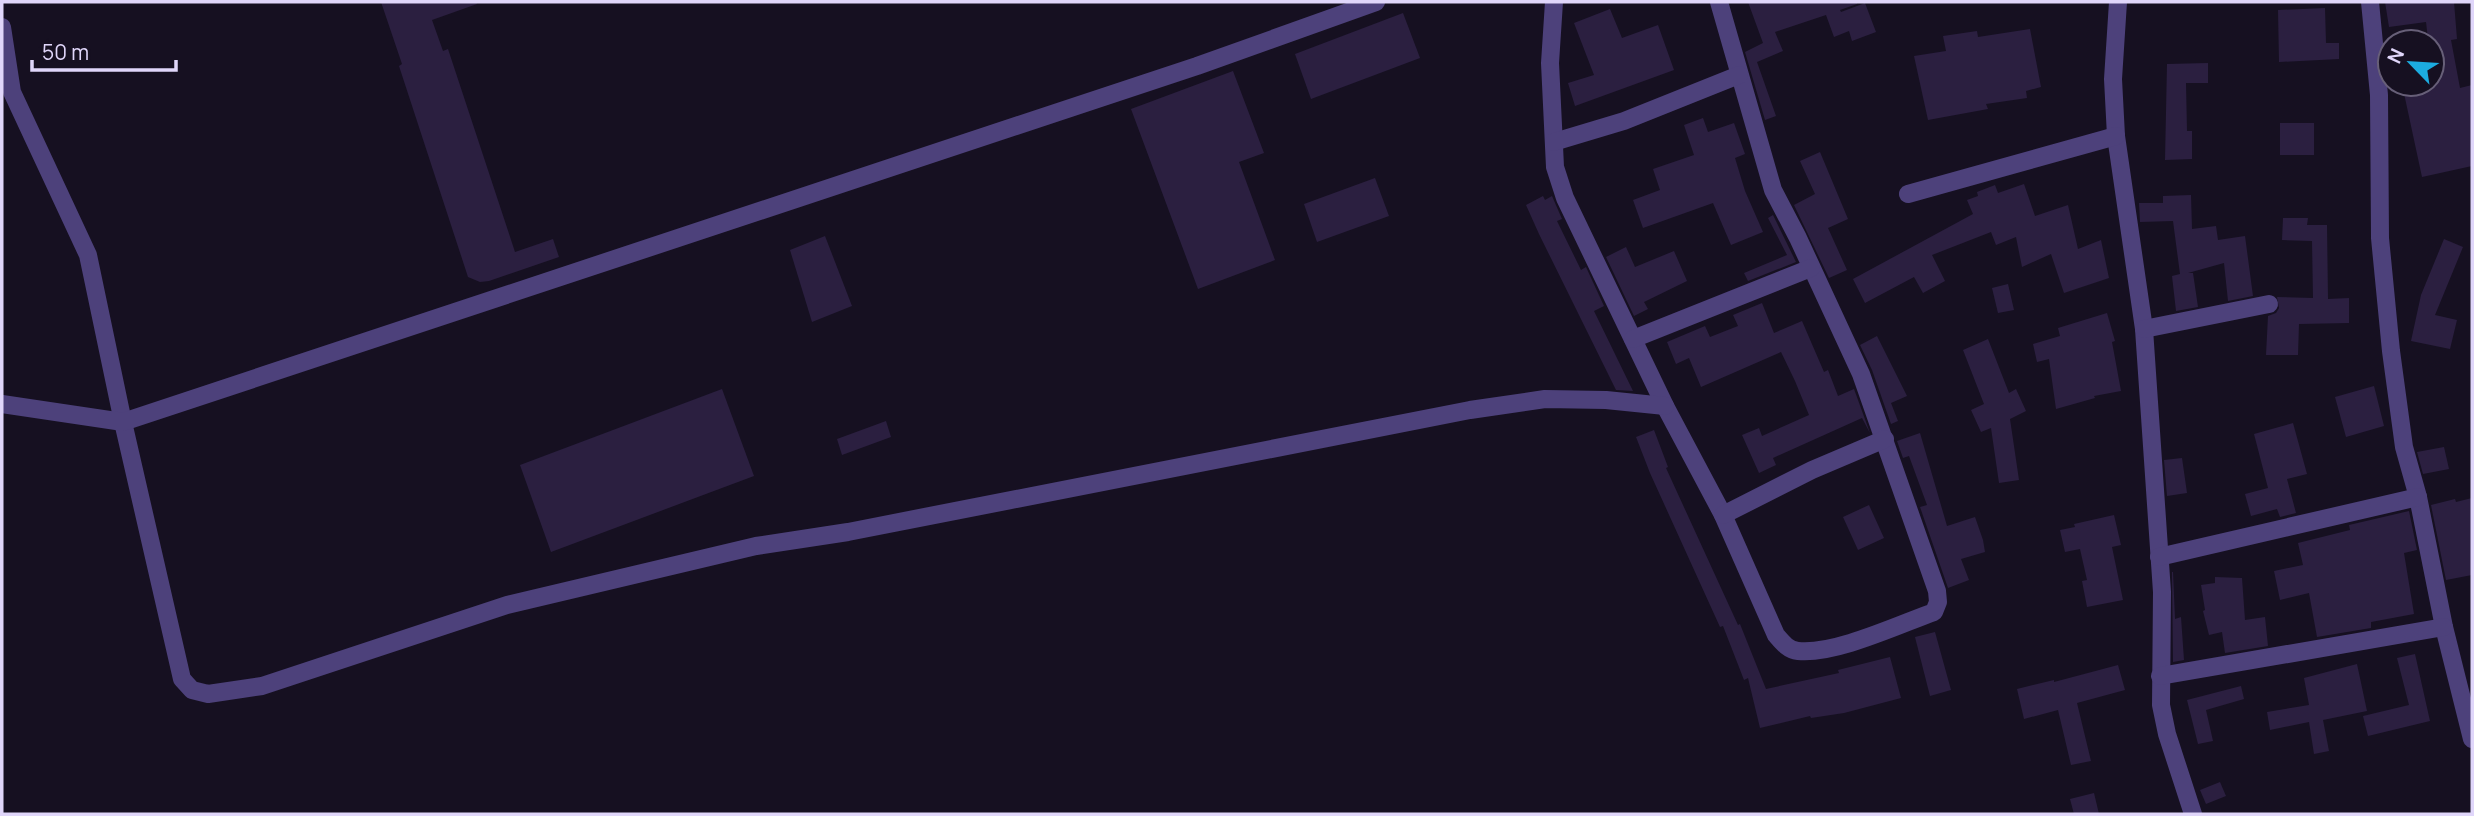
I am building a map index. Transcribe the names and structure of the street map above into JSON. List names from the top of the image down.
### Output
{
  "scale_bar": "50 m",
  "north": "top left"
}
